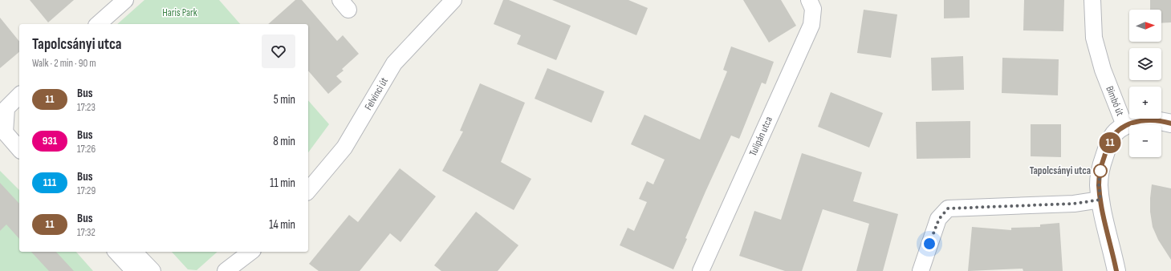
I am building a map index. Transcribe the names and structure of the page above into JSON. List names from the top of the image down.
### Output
{
  "streets": {
    "street": ["Felvinci út", "Bimbó út", "Tulipán utca"]
  },
  "parks": ["Haris Park"],
  "places": ["Tapolcsányi utca"],
  "lines": ["bus line 11"],
  "north": "right",
  "page": {
    "on_map": "11",
    "map_buttons": ["+", "−"],
    "heading": ["Tapolcsányi utca", "Walk · 2 min · 90 m"],
    "list": [
      {
        "mark": "11",
        "name": "Bus",
        "note": "17:23",
        "value": "5 min"
      },
      {
        "mark": "931",
        "name": "Bus",
        "note": "17:26",
        "value": "8 min"
      },
      {
        "mark": "111",
        "name": "Bus",
        "note": "17:29",
        "value": "11 min"
      },
      {
        "mark": "11",
        "name": "Bus",
        "note": "17:32",
        "value": "14 min"
      }
    ]
  }
}
